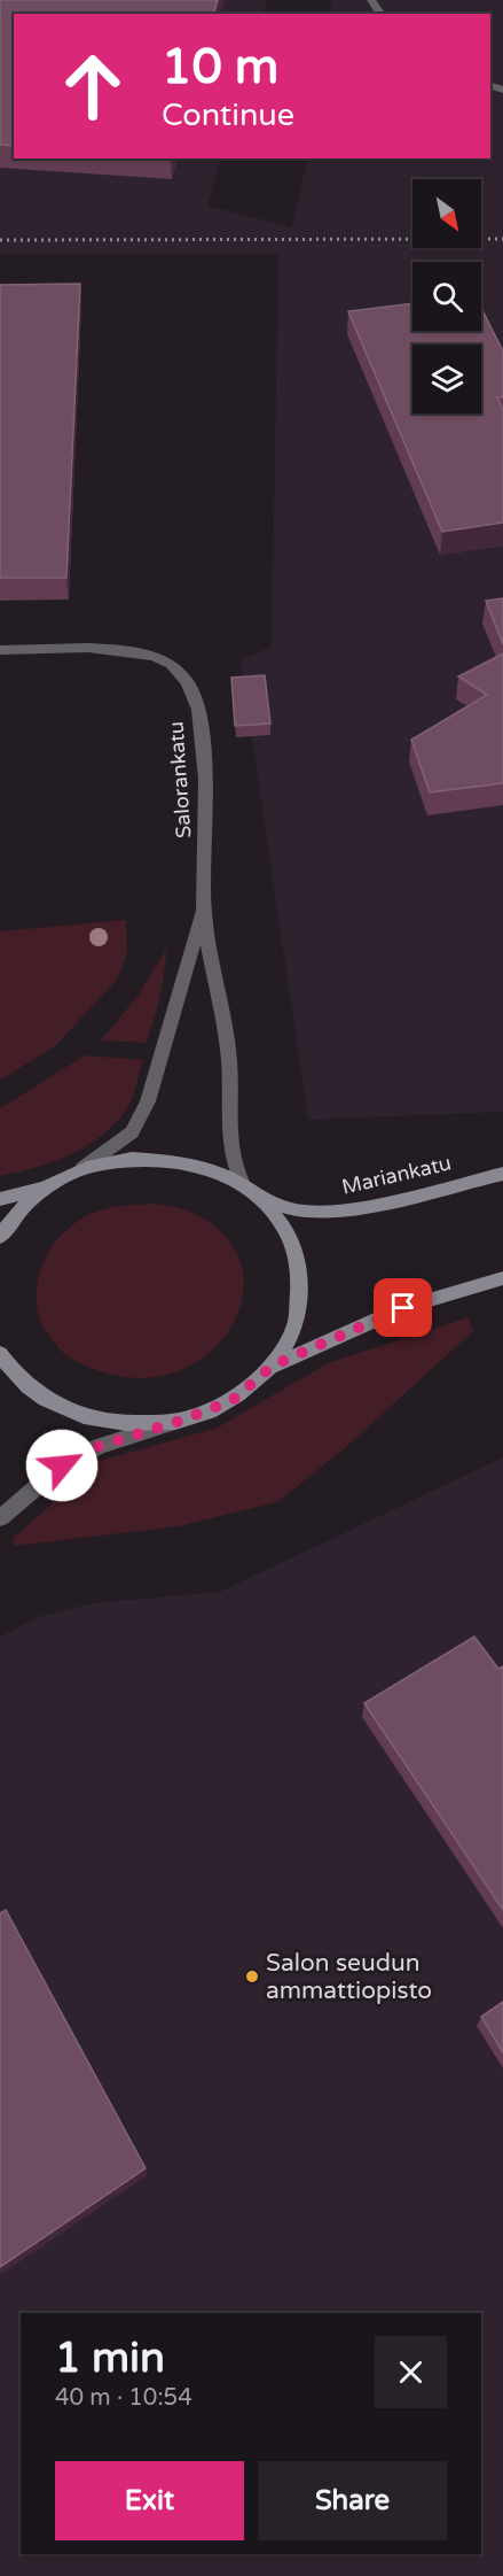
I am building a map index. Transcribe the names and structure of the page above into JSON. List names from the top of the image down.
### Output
{
  "streets": {
    "main road": ["Mariankatu"],
    "street": ["Salorankatu"]
  },
  "places": ["Salon seudun ammattiopisto"],
  "north": "bottom right",
  "page": {
    "turn": ["10 m", "Continue"],
    "heading": ["1 min", "40 m · 10:54"],
    "buttons": ["Exit", "Share"]
  }
}
